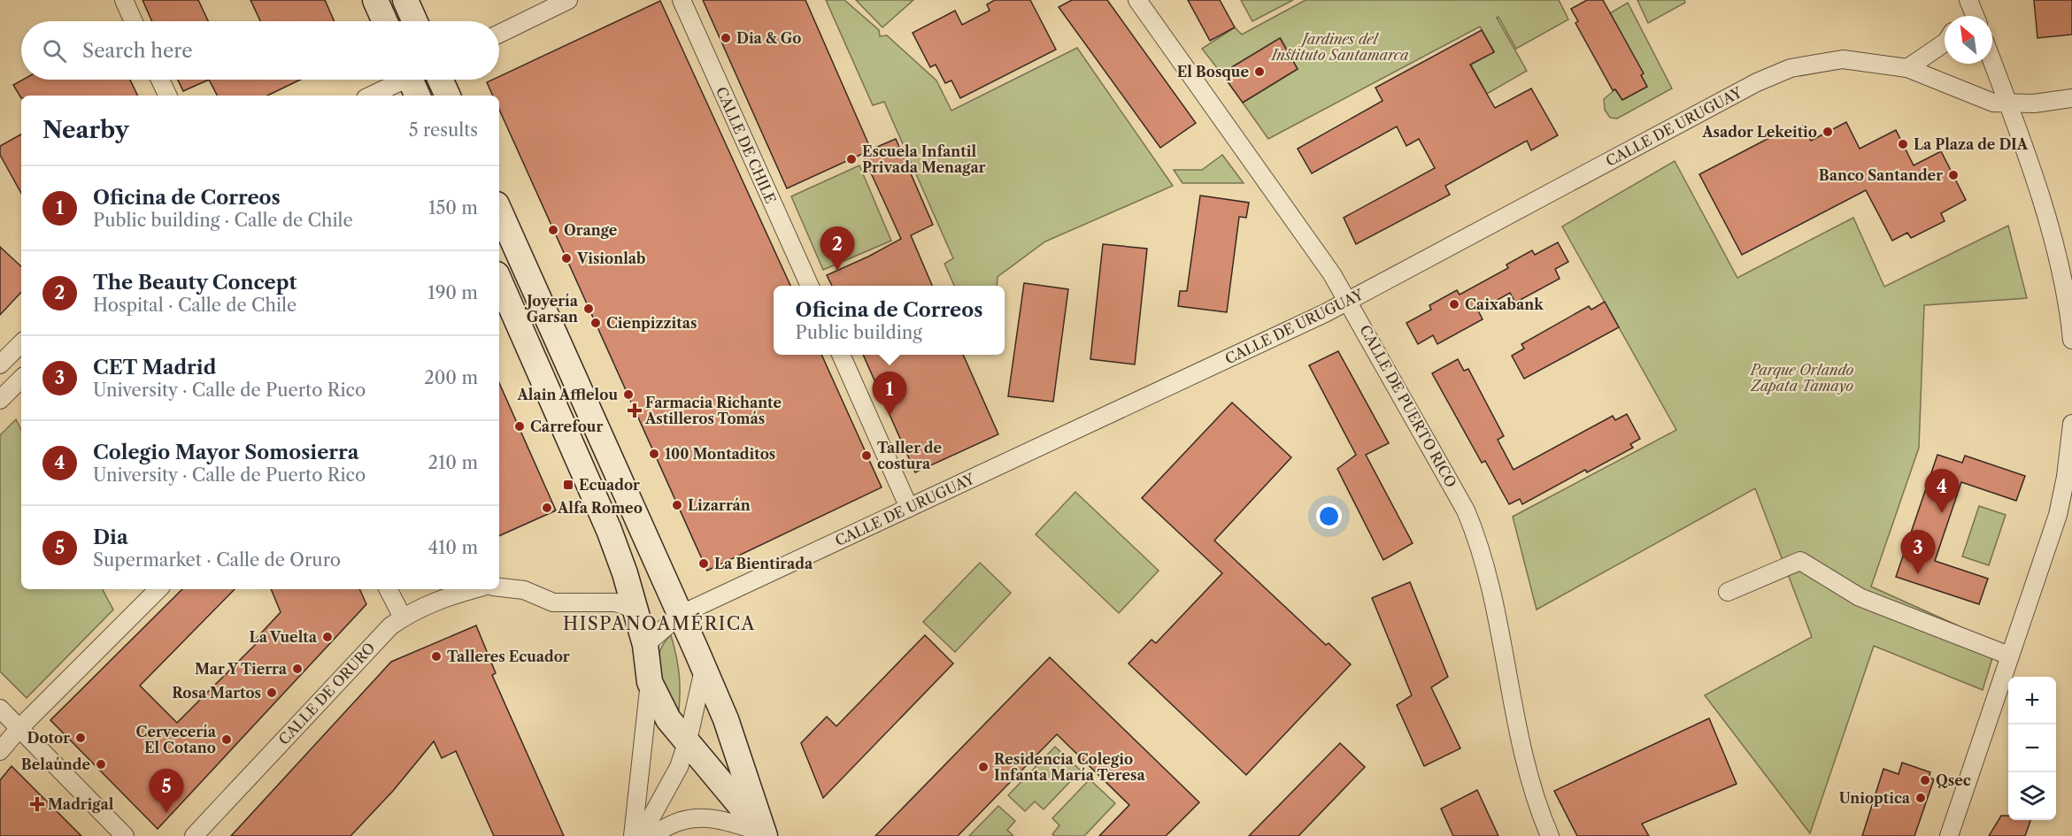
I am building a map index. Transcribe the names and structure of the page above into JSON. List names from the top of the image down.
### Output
{
  "streets": {
    "street": [
      "CALLE DE URUGUAY",
      "CALLE DE CHILE",
      "CALLE DE PUERTO RICO",
      "CALLE DE ORURO"
    ]
  },
  "crossings": [
    ["CALLE DE URUGUAY", "CALLE DE PUERTO RICO"]
  ],
  "districts": ["HISPANOAMÉRICA"],
  "parks": ["Jardines del Instituto Santamarca", "Parque Orlando Zapata Tamayo"],
  "places": {
    "other": [
      "Dia & Go",
      "El Bosque",
      "Asador Lekeitio",
      "La Plaza de DIA",
      "Escuela Infantil Privada Menagar",
      "Banco Santander",
      "Orange",
      "Visionlab",
      "Caixabank",
      "Joyería Garsan",
      "Cienpizzitas",
      "Alain Afflelou",
      "Carrefour",
      "100 Montaditos",
      "Taller de costura",
      "Lizarrán",
      "Alfa Romeo",
      "La Bientirada",
      "La Vuelta",
      "Talleres Ecuador",
      "Mar Y Tierra",
      "Rosa Martos",
      "Dotor",
      "Cervecería El Cotano",
      "Belaúnde",
      "Residencia Colegio Infanta María Teresa",
      "Qsec",
      "Unioptica"
    ],
    "health": ["Farmacia Richante Astilleros Tomás", "Madrigal"],
    "transit": ["Ecuador"]
  },
  "north": "top left",
  "page": {
    "search": "Search here",
    "heading": ["Nearby", "5 results"],
    "list": [
      {
        "mark": "1",
        "name": "Oficina de Correos",
        "note": "Public building · Calle de Chile",
        "value": "150 m"
      },
      {
        "mark": "2",
        "name": "The Beauty Concept",
        "note": "Hospital · Calle de Chile",
        "value": "190 m"
      },
      {
        "mark": "3",
        "name": "CET Madrid",
        "note": "University · Calle de Puerto Rico",
        "value": "200 m"
      },
      {
        "mark": "4",
        "name": "Colegio Mayor Somosierra",
        "note": "University · Calle de Puerto Rico",
        "value": "210 m"
      },
      {
        "mark": "5",
        "name": "Dia",
        "note": "Supermarket · Calle de Oruro",
        "value": "410 m"
      }
    ],
    "pins": [
      "2",
      "1",
      "4",
      "3",
      "5"
    ],
    "popup": ["Oficina de Correos", "Public building"],
    "map_buttons": ["+", "−"]
  }
}
